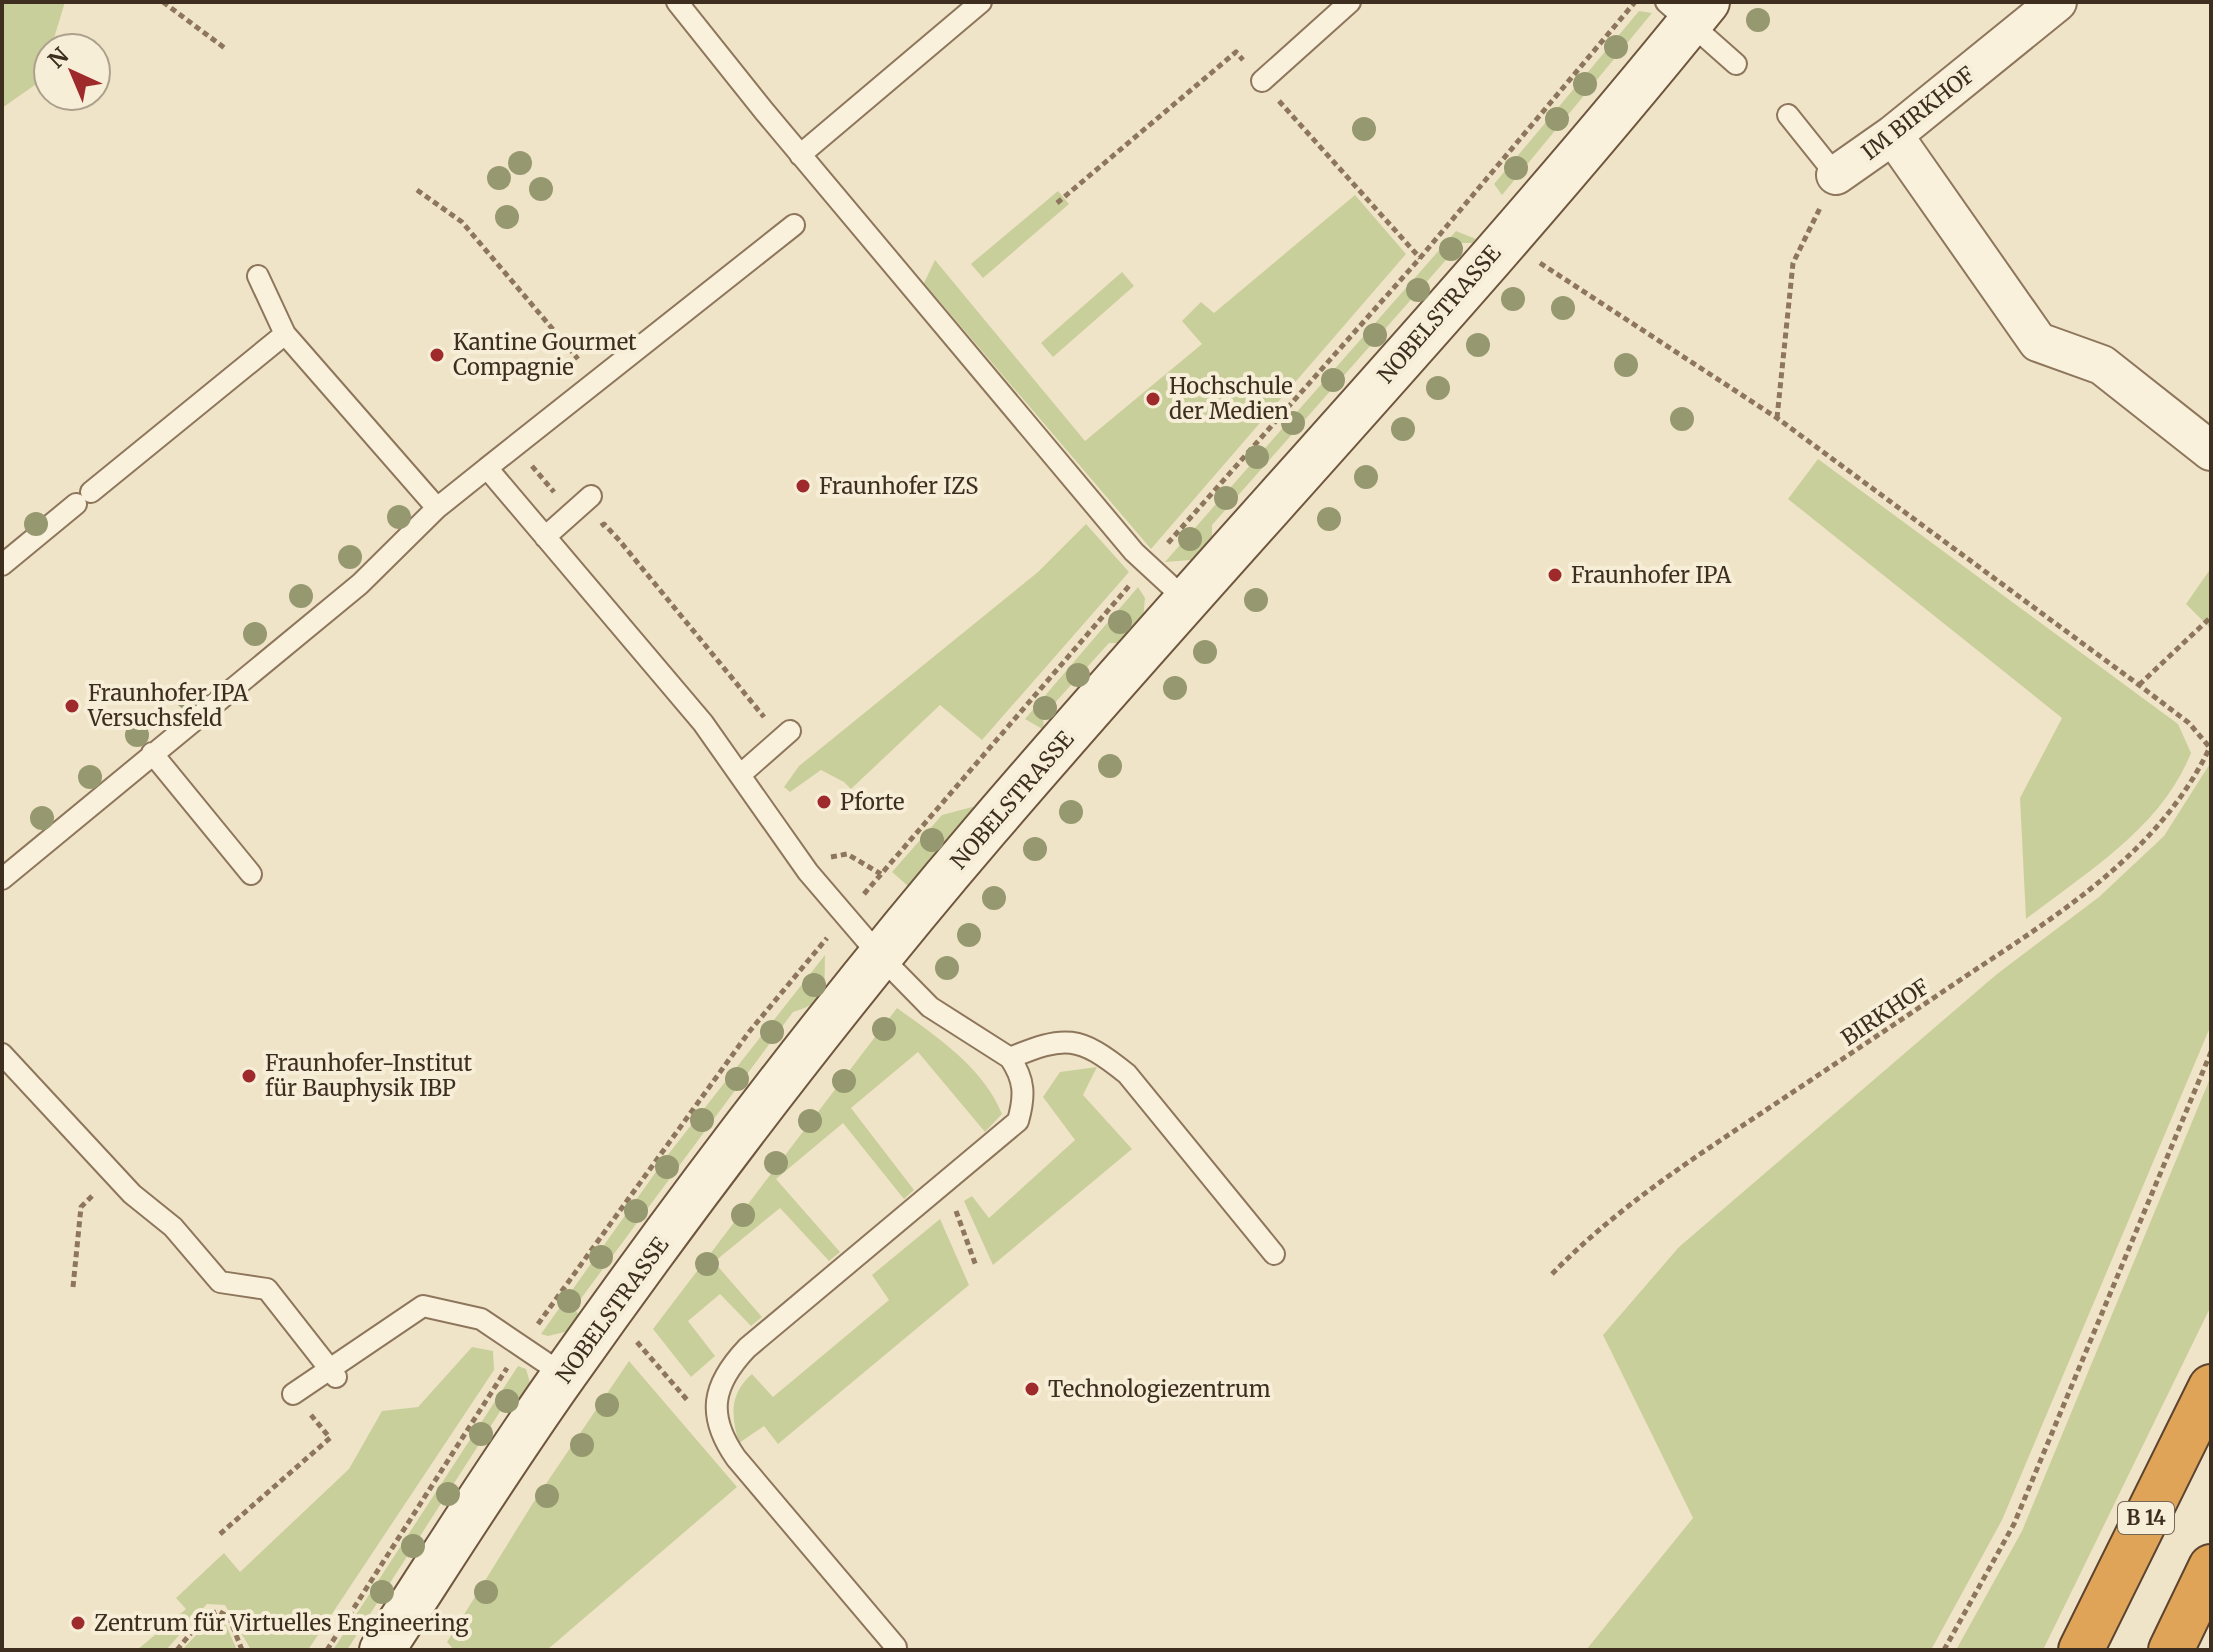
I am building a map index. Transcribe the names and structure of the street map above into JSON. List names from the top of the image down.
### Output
{
  "streets": {
    "highway": ["B 14"],
    "street": ["IM BIRKHOF", "NOBELSTRASSE"],
    "path": ["BIRKHOF"]
  },
  "places": [
    "Kantine Gourmet Compagnie",
    "Hochschule der Medien",
    "Fraunhofer IZS",
    "Fraunhofer IPA",
    "Fraunhofer IPA Versuchsfeld",
    "Pforte",
    "Fraunhofer-Institut für Bauphysik IBP",
    "Technologiezentrum",
    "Zentrum für Virtuelles Engineering"
  ],
  "north": "top left"
}
